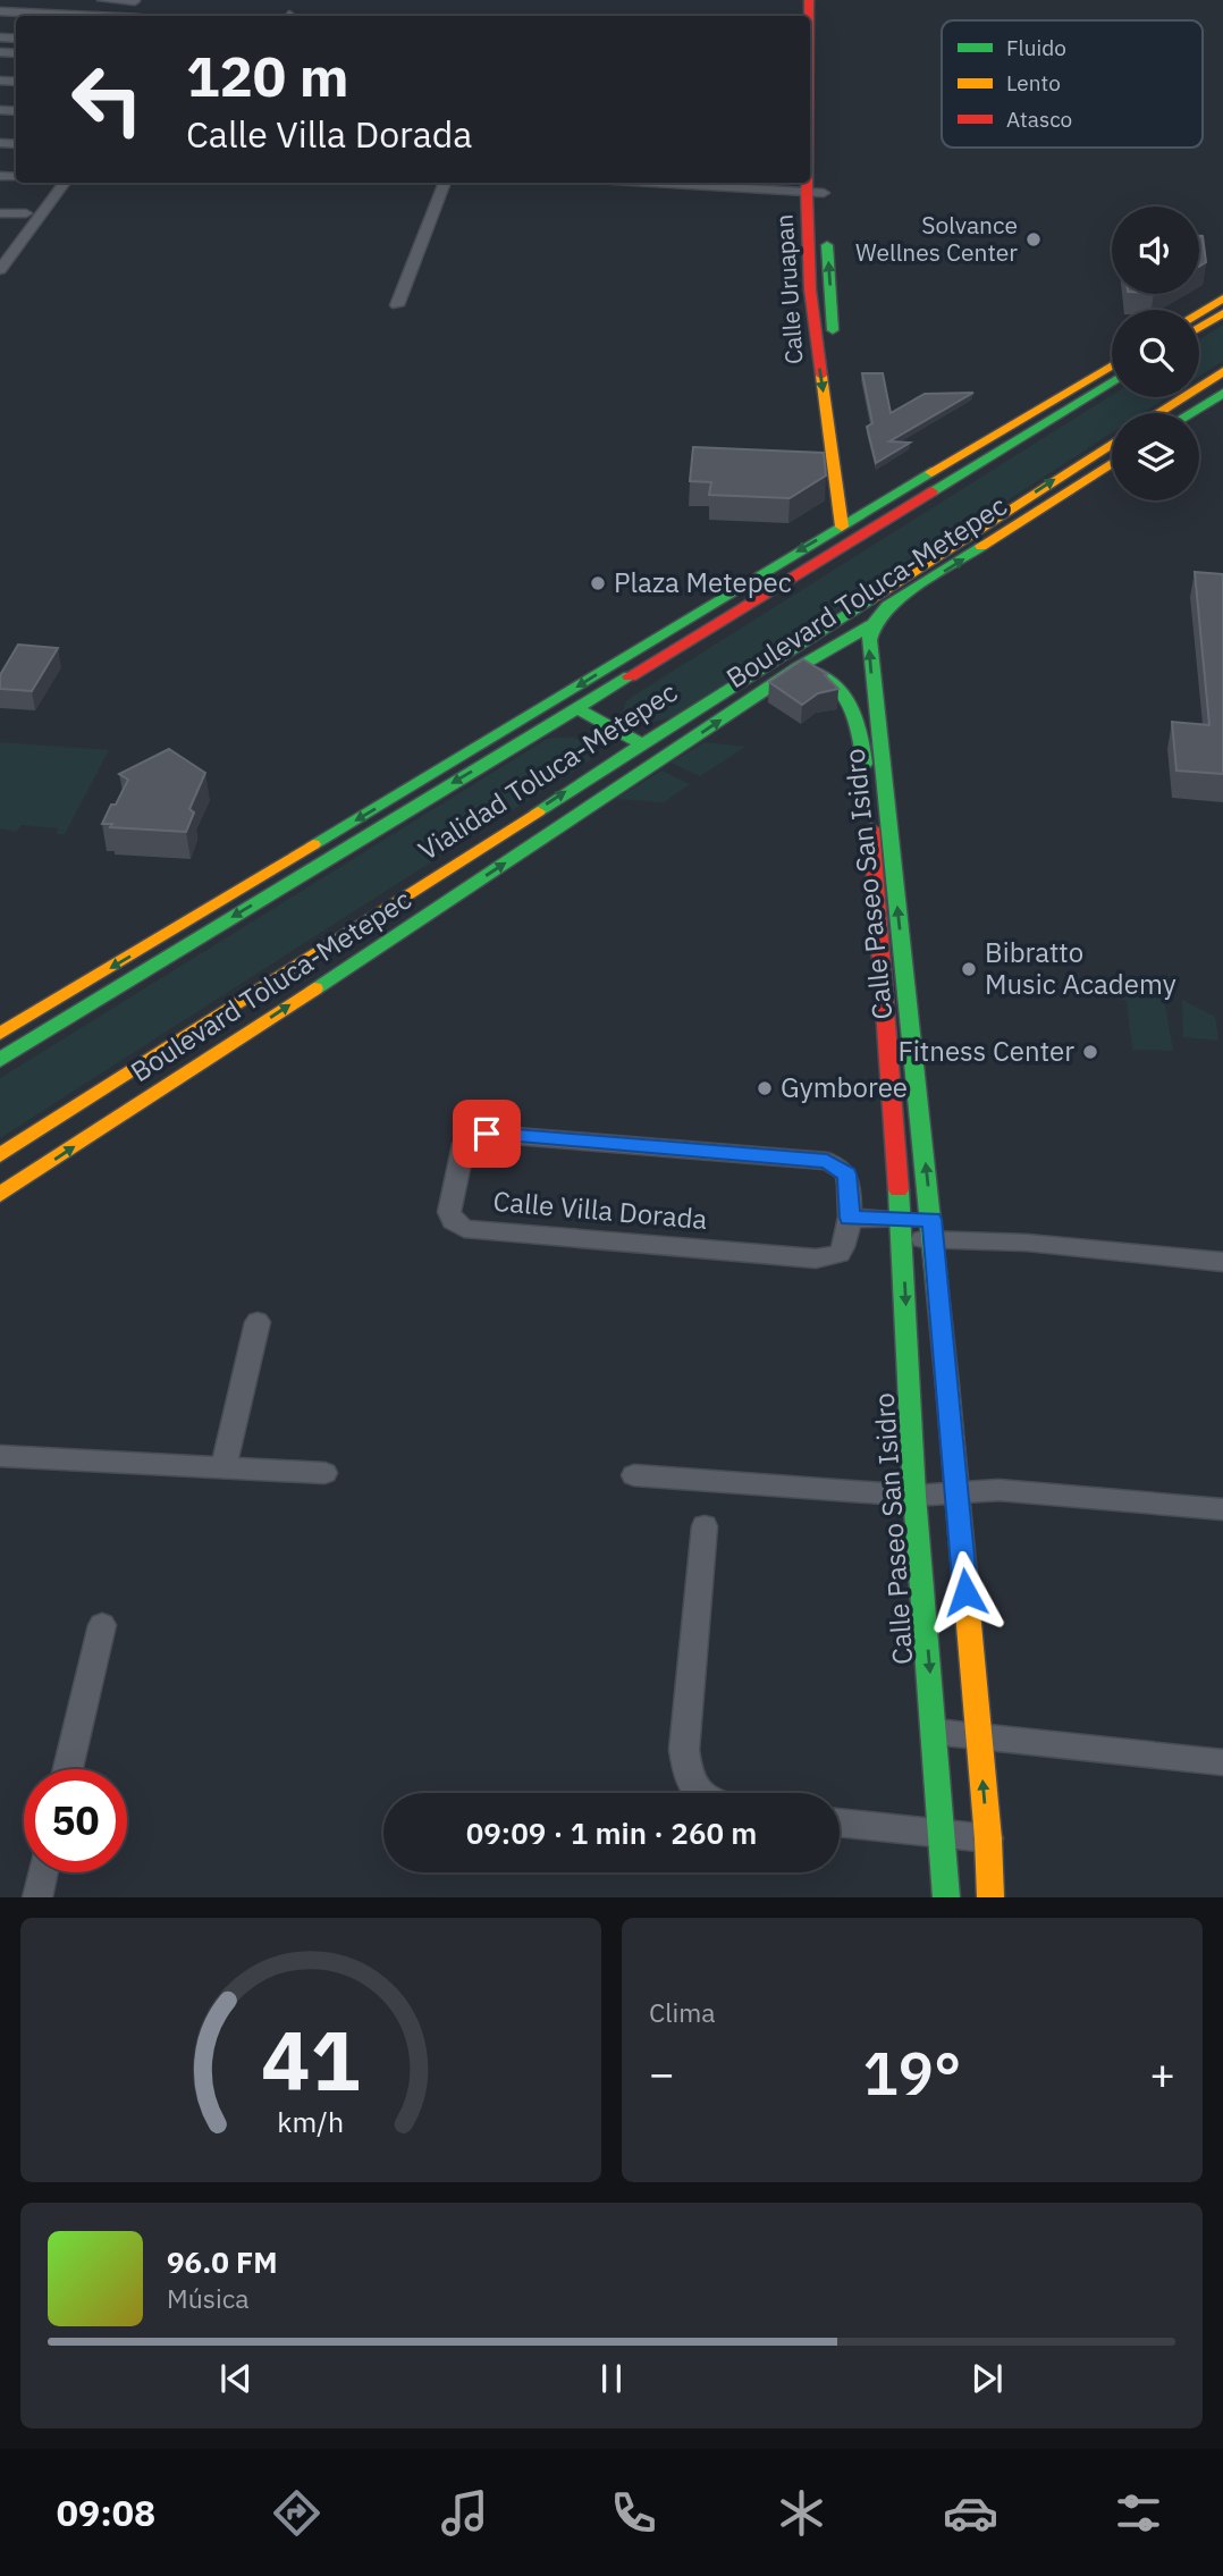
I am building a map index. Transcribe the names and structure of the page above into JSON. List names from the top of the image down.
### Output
{
  "streets": {
    "main road": [
      "Calle Uruapan",
      "Boulevard Toluca-Metepec",
      "Vialidad Toluca-Metepec",
      "Calle Paseo San Isidro"
    ],
    "street": ["Calle Villa Dorada"]
  },
  "crossings": [
    ["Boulevard Toluca-Metepec", "Vialidad Toluca-Metepec"],
    ["Boulevard Toluca-Metepec", "Calle Paseo San Isidro"]
  ],
  "places": [
    "Solvance Wellnes Center",
    "Plaza Metepec",
    "Bibratto Music Academy",
    "Fitness Center",
    "Gymboree"
  ],
  "legend": ["Fluido", "Lento", "Atasco"],
  "page": {
    "turn": ["120 m", "Calle Villa Dorada"],
    "limit": "50",
    "trip": "09:09 · 1 min · 260 m",
    "tile": "Clima",
    "heat": ["−", "19°", "+"],
    "song": ["96.0 FM", "Música"],
    "tabs": "09:08",
    "gauge": ["41", "km/h"]
  }
}
